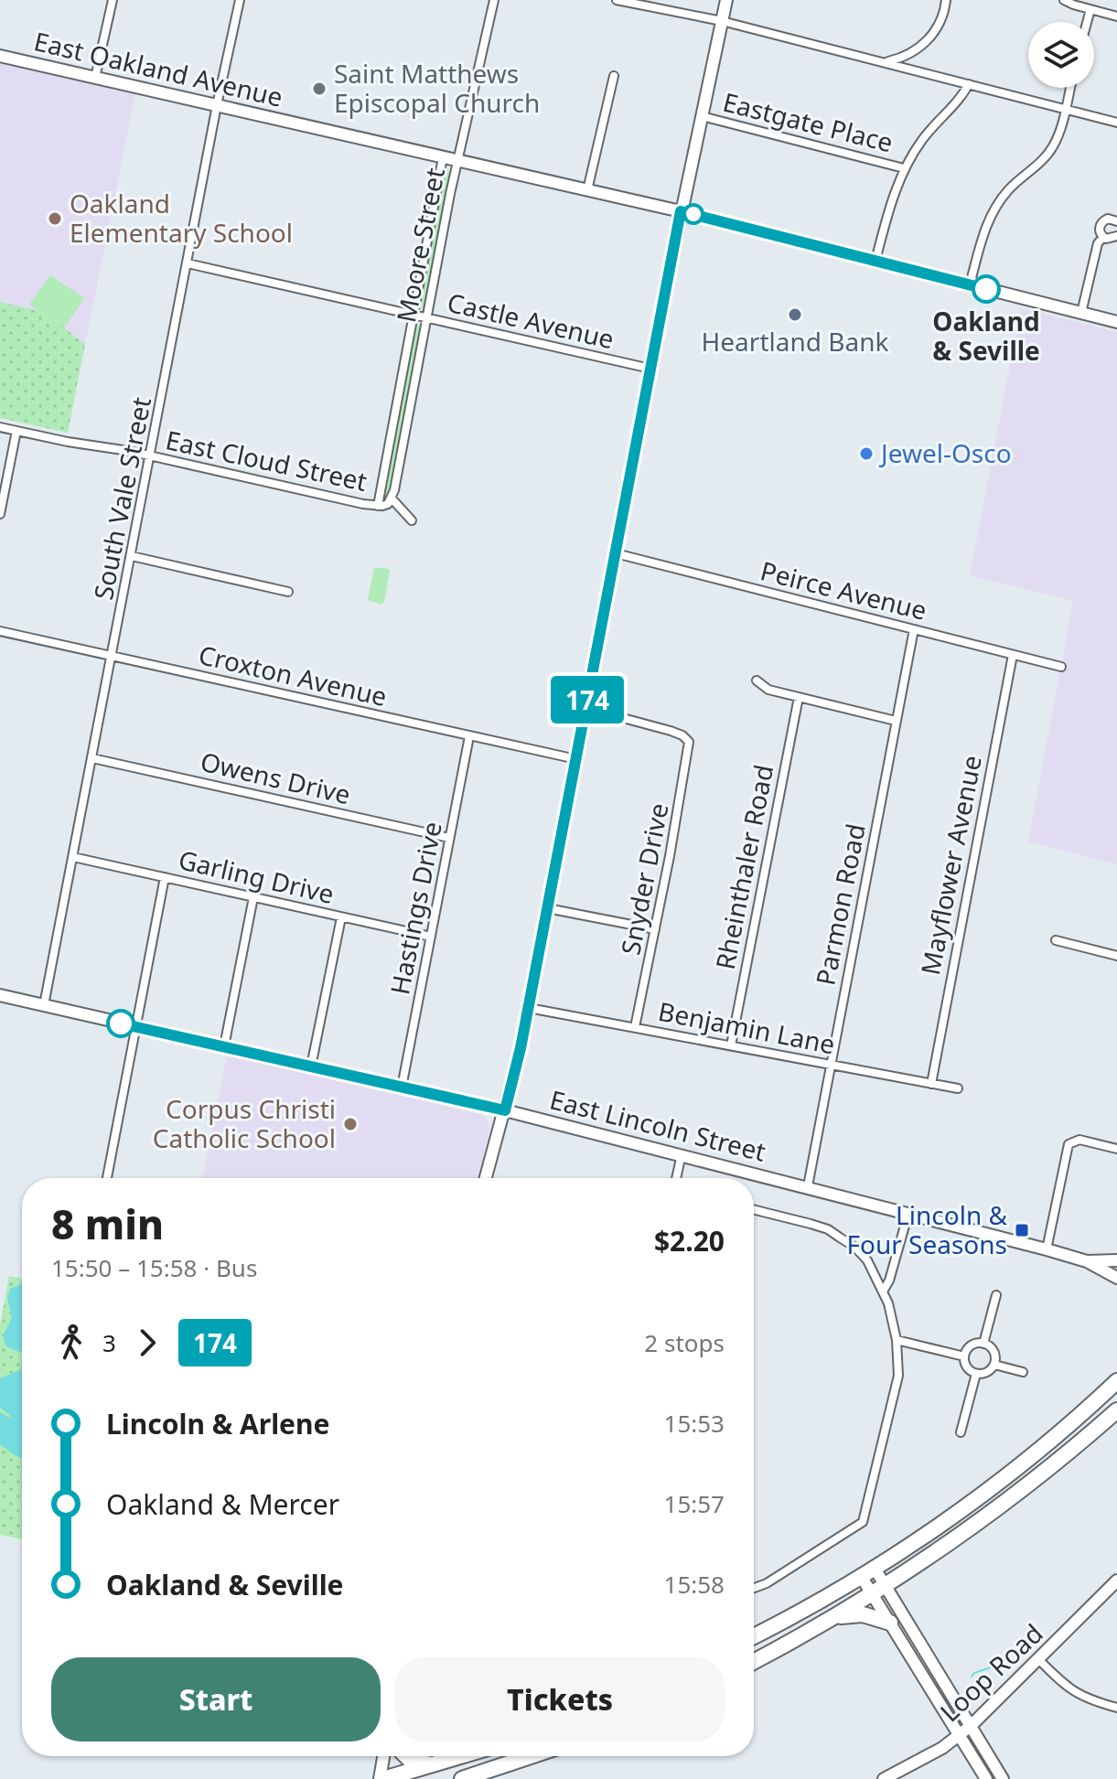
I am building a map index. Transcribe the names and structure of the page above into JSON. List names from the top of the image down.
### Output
{
  "streets": {
    "main road": ["East Oakland Avenue", "East Lincoln Street", "Loop Road"],
    "street": [
      "Eastgate Place",
      "Moore Street",
      "Castle Avenue",
      "East Cloud Street",
      "South Vale Street",
      "Peirce Avenue",
      "Croxton Avenue",
      "Owens Drive",
      "Mayflower Avenue",
      "Rheinthaler Road",
      "Garling Drive",
      "Snyder Drive",
      "Parmon Road",
      "Hastings Drive",
      "Benjamin Lane"
    ]
  },
  "crossings": [
    ["East Oakland Avenue", "Moore Street"],
    ["East Oakland Avenue", "South Vale Street"],
    ["Moore Street", "Castle Avenue"],
    ["Moore Street", "East Cloud Street"],
    ["Castle Avenue", "South Vale Street"],
    ["East Cloud Street", "South Vale Street"],
    ["South Vale Street", "Croxton Avenue"],
    ["South Vale Street", "Owens Drive"],
    ["South Vale Street", "Garling Drive"],
    ["South Vale Street", "East Lincoln Street"],
    ["Peirce Avenue", "Mayflower Avenue"],
    ["Peirce Avenue", "Parmon Road"],
    ["Croxton Avenue", "Hastings Drive"],
    ["Owens Drive", "Hastings Drive"],
    ["Mayflower Avenue", "Benjamin Lane"],
    ["Rheinthaler Road", "Benjamin Lane"],
    ["Garling Drive", "Hastings Drive"],
    ["Snyder Drive", "Benjamin Lane"],
    ["Parmon Road", "Benjamin Lane"],
    ["Parmon Road", "East Lincoln Street"],
    ["Hastings Drive", "East Lincoln Street"]
  ],
  "places": {
    "other": [
      "Saint Matthews Episcopal Church",
      "Oakland Elementary School",
      "Oakland & Seville",
      "Heartland Bank",
      "Jewel-Osco",
      "Corpus Christi Catholic School"
    ],
    "transit": ["Lincoln & Four Seasons"]
  },
  "lines": ["bus line 174"],
  "page": {
    "on_map": "174",
    "heading": ["8 min", "15:50 – 15:58 · Bus", "$2.20"],
    "legs": ["3", "174", "2 stops"],
    "list": [
      {
        "name": "Lincoln & Arlene",
        "value": "15:53"
      },
      {
        "name": "Oakland & Mercer",
        "value": "15:57"
      },
      {
        "name": "Oakland & Seville",
        "value": "15:58"
      }
    ],
    "buttons": ["Start", "Tickets"]
  }
}
